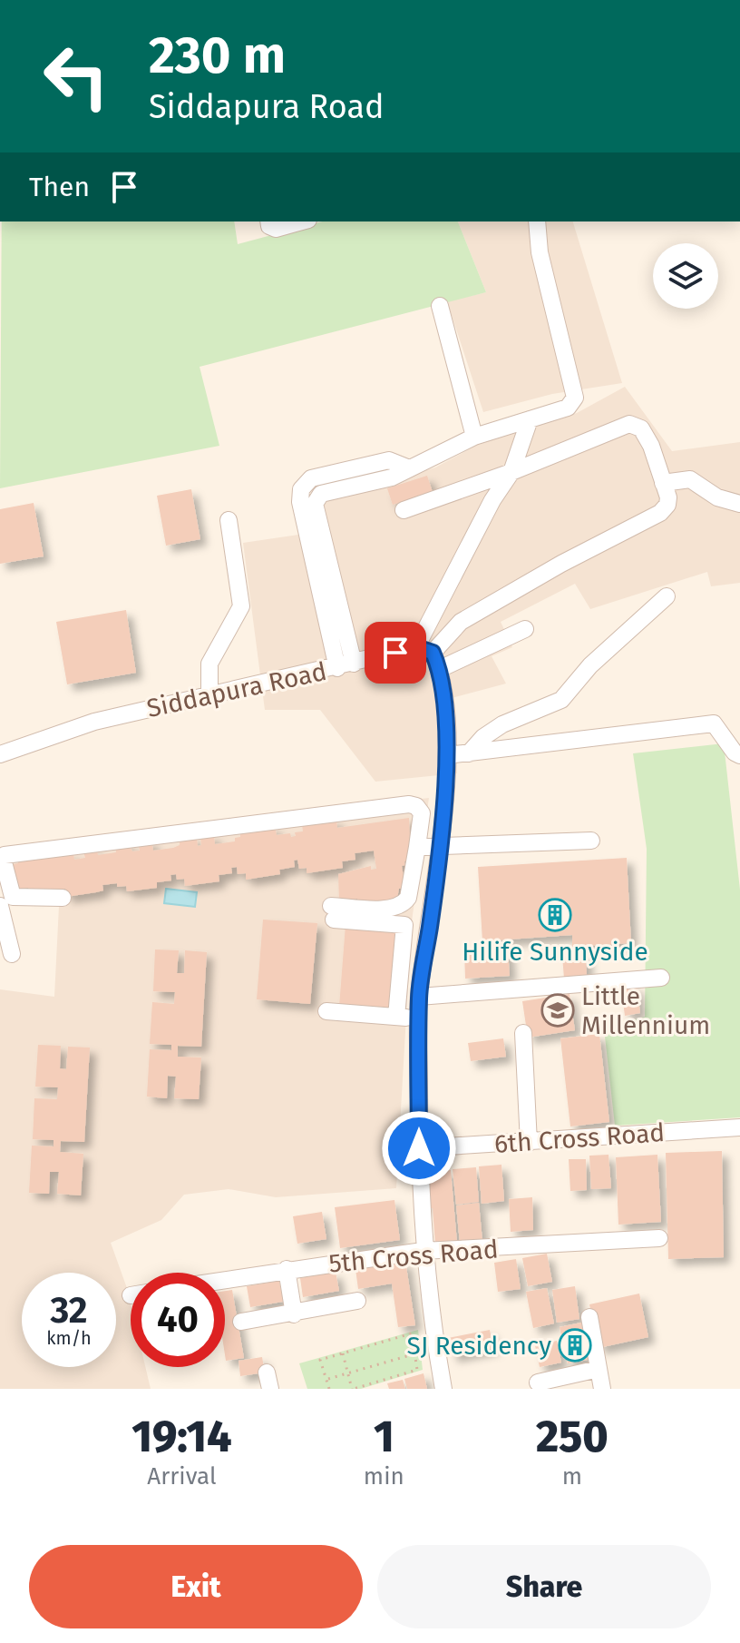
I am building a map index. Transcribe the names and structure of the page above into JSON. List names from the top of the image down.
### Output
{
  "streets": {
    "street": ["Siddapura Road", "6th Cross Road", "5th Cross Road"]
  },
  "places": {
    "building": ["Hilife Sunnyside", "SJ Residency"],
    "school or university": ["Little Millennium"]
  },
  "page": {
    "turn": ["230 m", "Siddapura Road"],
    "then": "Then",
    "speed": "32 km/h",
    "limit": "40",
    "eta": [
      "19:14",
      "Arrival",
      "1",
      "min",
      "250",
      "m"
    ],
    "buttons": ["Exit", "Share"]
  }
}
